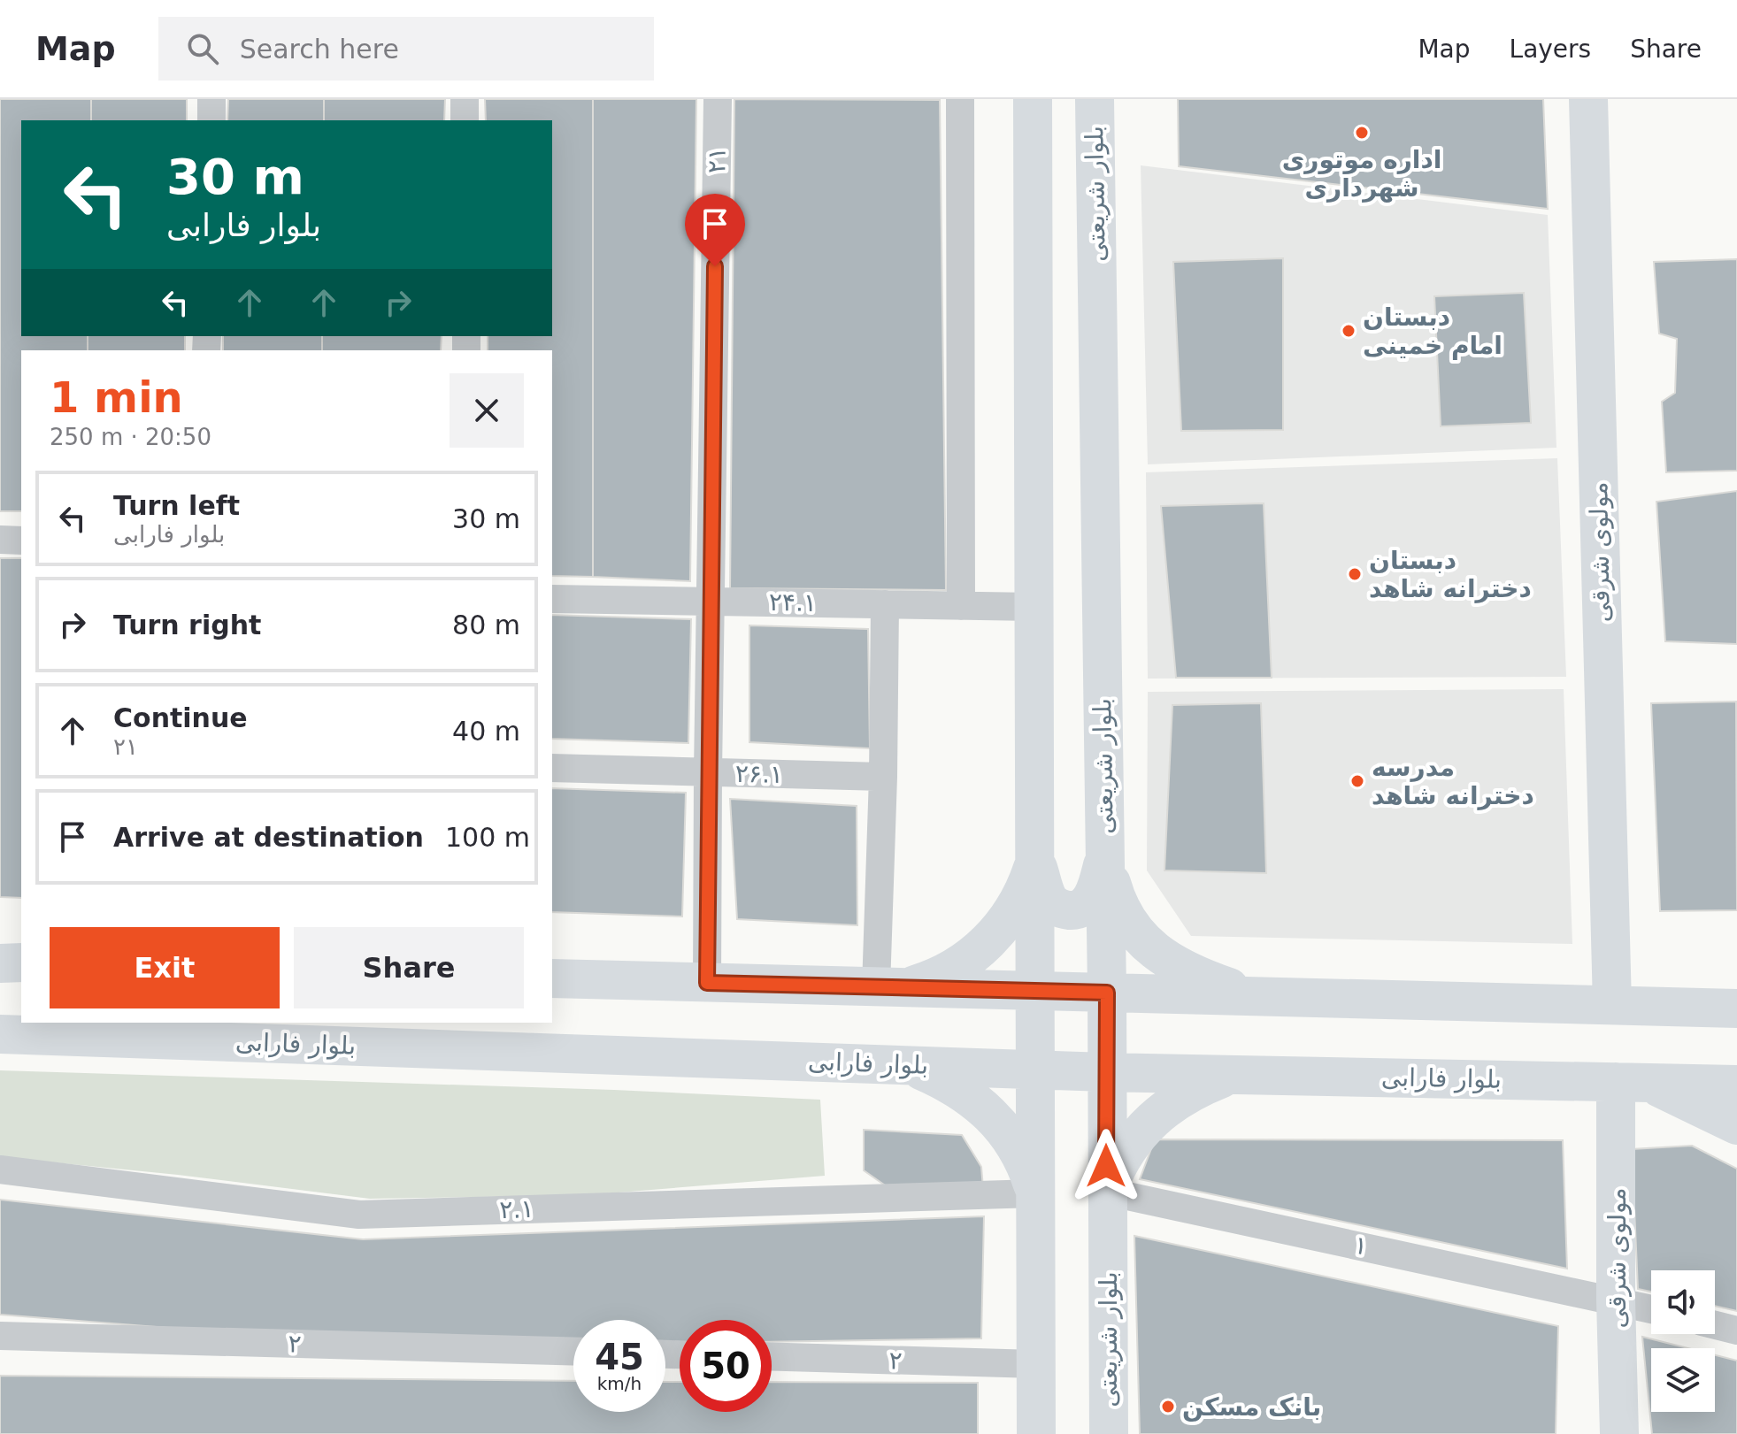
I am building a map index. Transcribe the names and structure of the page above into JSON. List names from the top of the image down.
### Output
{
  "streets": {
    "main road": ["بلوار شریعتی", "مولوی شرقی", "بلوار فارابی"],
    "street": [
      "۲۱",
      "۲۴.۱",
      "۲۶.۱",
      "۲.۱",
      "۱",
      "۲"
    ]
  },
  "crossings": [
    ["۲۱", "۲۴.۱"],
    ["۲۱", "۲۶.۱"],
    ["بلوار شریعتی", "بلوار فارابی"],
    ["بلوار شریعتی", "۱"],
    ["مولوی شرقی", "بلوار فارابی"],
    ["مولوی شرقی", "۱"]
  ],
  "places": [
    "اداره موتوری شهرداری",
    "دبستان امام خمینی",
    "دبستان دخترانه شاهد",
    "مدرسه دخترانه شاهد",
    "بانک مسکن"
  ],
  "page": {
    "header": "Map",
    "search": "Search here",
    "nav": ["Map", "Layers", "Share"],
    "turn": ["30 m", "بلوار فارابی"],
    "heading": ["1 min", "250 m · 20:50"],
    "list": [
      {
        "name": "Turn left",
        "note": "بلوار فارابی",
        "value": "30 m"
      },
      {
        "name": "Turn right",
        "value": "80 m"
      },
      {
        "name": "Continue",
        "note": "۲۱",
        "value": "40 m"
      },
      {
        "name": "Arrive at destination",
        "value": "100 m"
      }
    ],
    "buttons": ["Exit", "Share"],
    "speed": "45 km/h",
    "limit": "50"
  }
}
